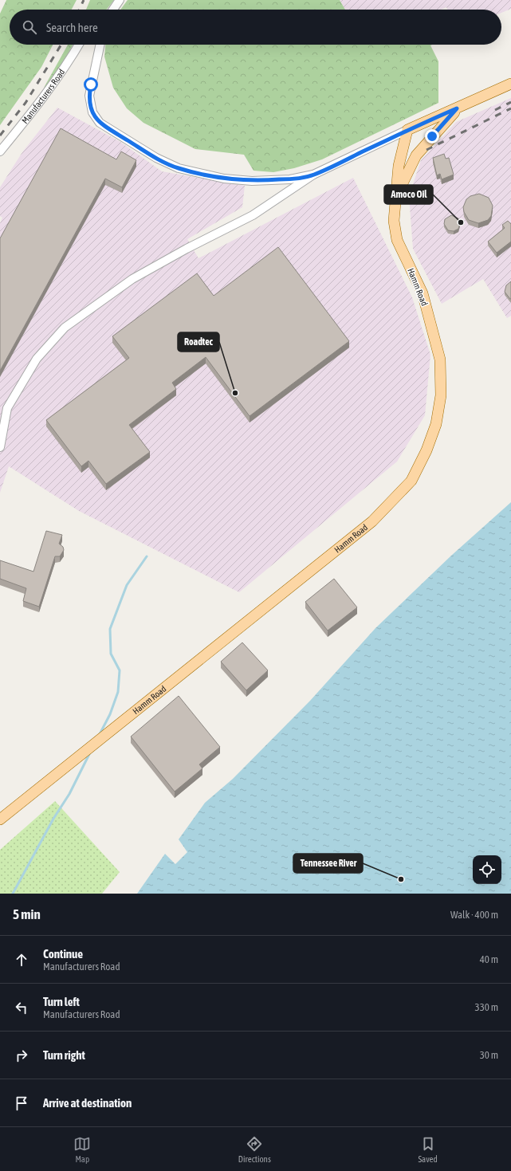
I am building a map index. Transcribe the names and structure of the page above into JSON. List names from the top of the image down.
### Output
{
  "streets": {
    "main road": ["Hamm Road"],
    "street": ["Manufacturers Road"]
  },
  "places": ["Amoco Oil", "Roadtec", "Tennessee River"],
  "page": {
    "search": "Search here",
    "heading": ["5 min", "Walk · 400 m"],
    "list": [
      ["Continue", "Manufacturers Road", "40 m"],
      ["Turn left", "Manufacturers Road", "330 m"],
      ["Turn right", "30 m"],
      "Arrive at destination"
    ],
    "nav": ["Map", "Directions", "Saved"]
  }
}
